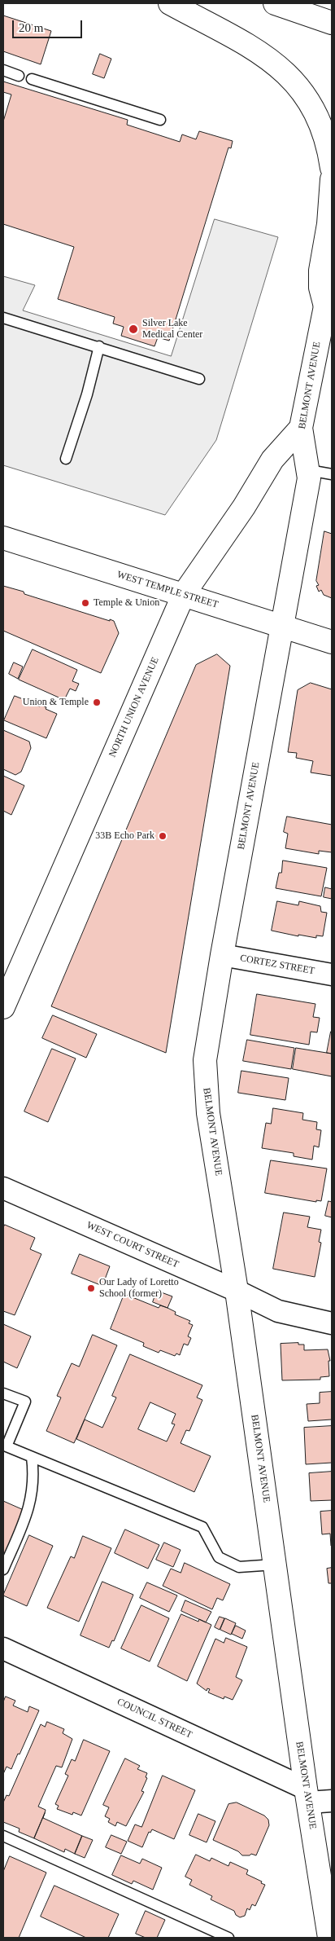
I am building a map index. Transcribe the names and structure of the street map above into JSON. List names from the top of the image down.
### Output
{
  "streets": {
    "main road": ["BELMONT AVENUE", "WEST TEMPLE STREET", "NORTH UNION AVENUE"],
    "street": ["CORTEZ STREET", "WEST COURT STREET", "COUNCIL STREET"]
  },
  "crossings": [
    ["BELMONT AVENUE", "WEST TEMPLE STREET"],
    ["BELMONT AVENUE", "NORTH UNION AVENUE"],
    ["BELMONT AVENUE", "CORTEZ STREET"],
    ["BELMONT AVENUE", "WEST COURT STREET"],
    ["BELMONT AVENUE", "COUNCIL STREET"],
    ["WEST TEMPLE STREET", "NORTH UNION AVENUE"]
  ],
  "places": [
    "Silver Lake Medical Center",
    "Temple & Union",
    "Union & Temple",
    "33B Echo Park",
    "Our Lady of Loretto School (former)"
  ],
  "scale_bar": "20 m"
}
